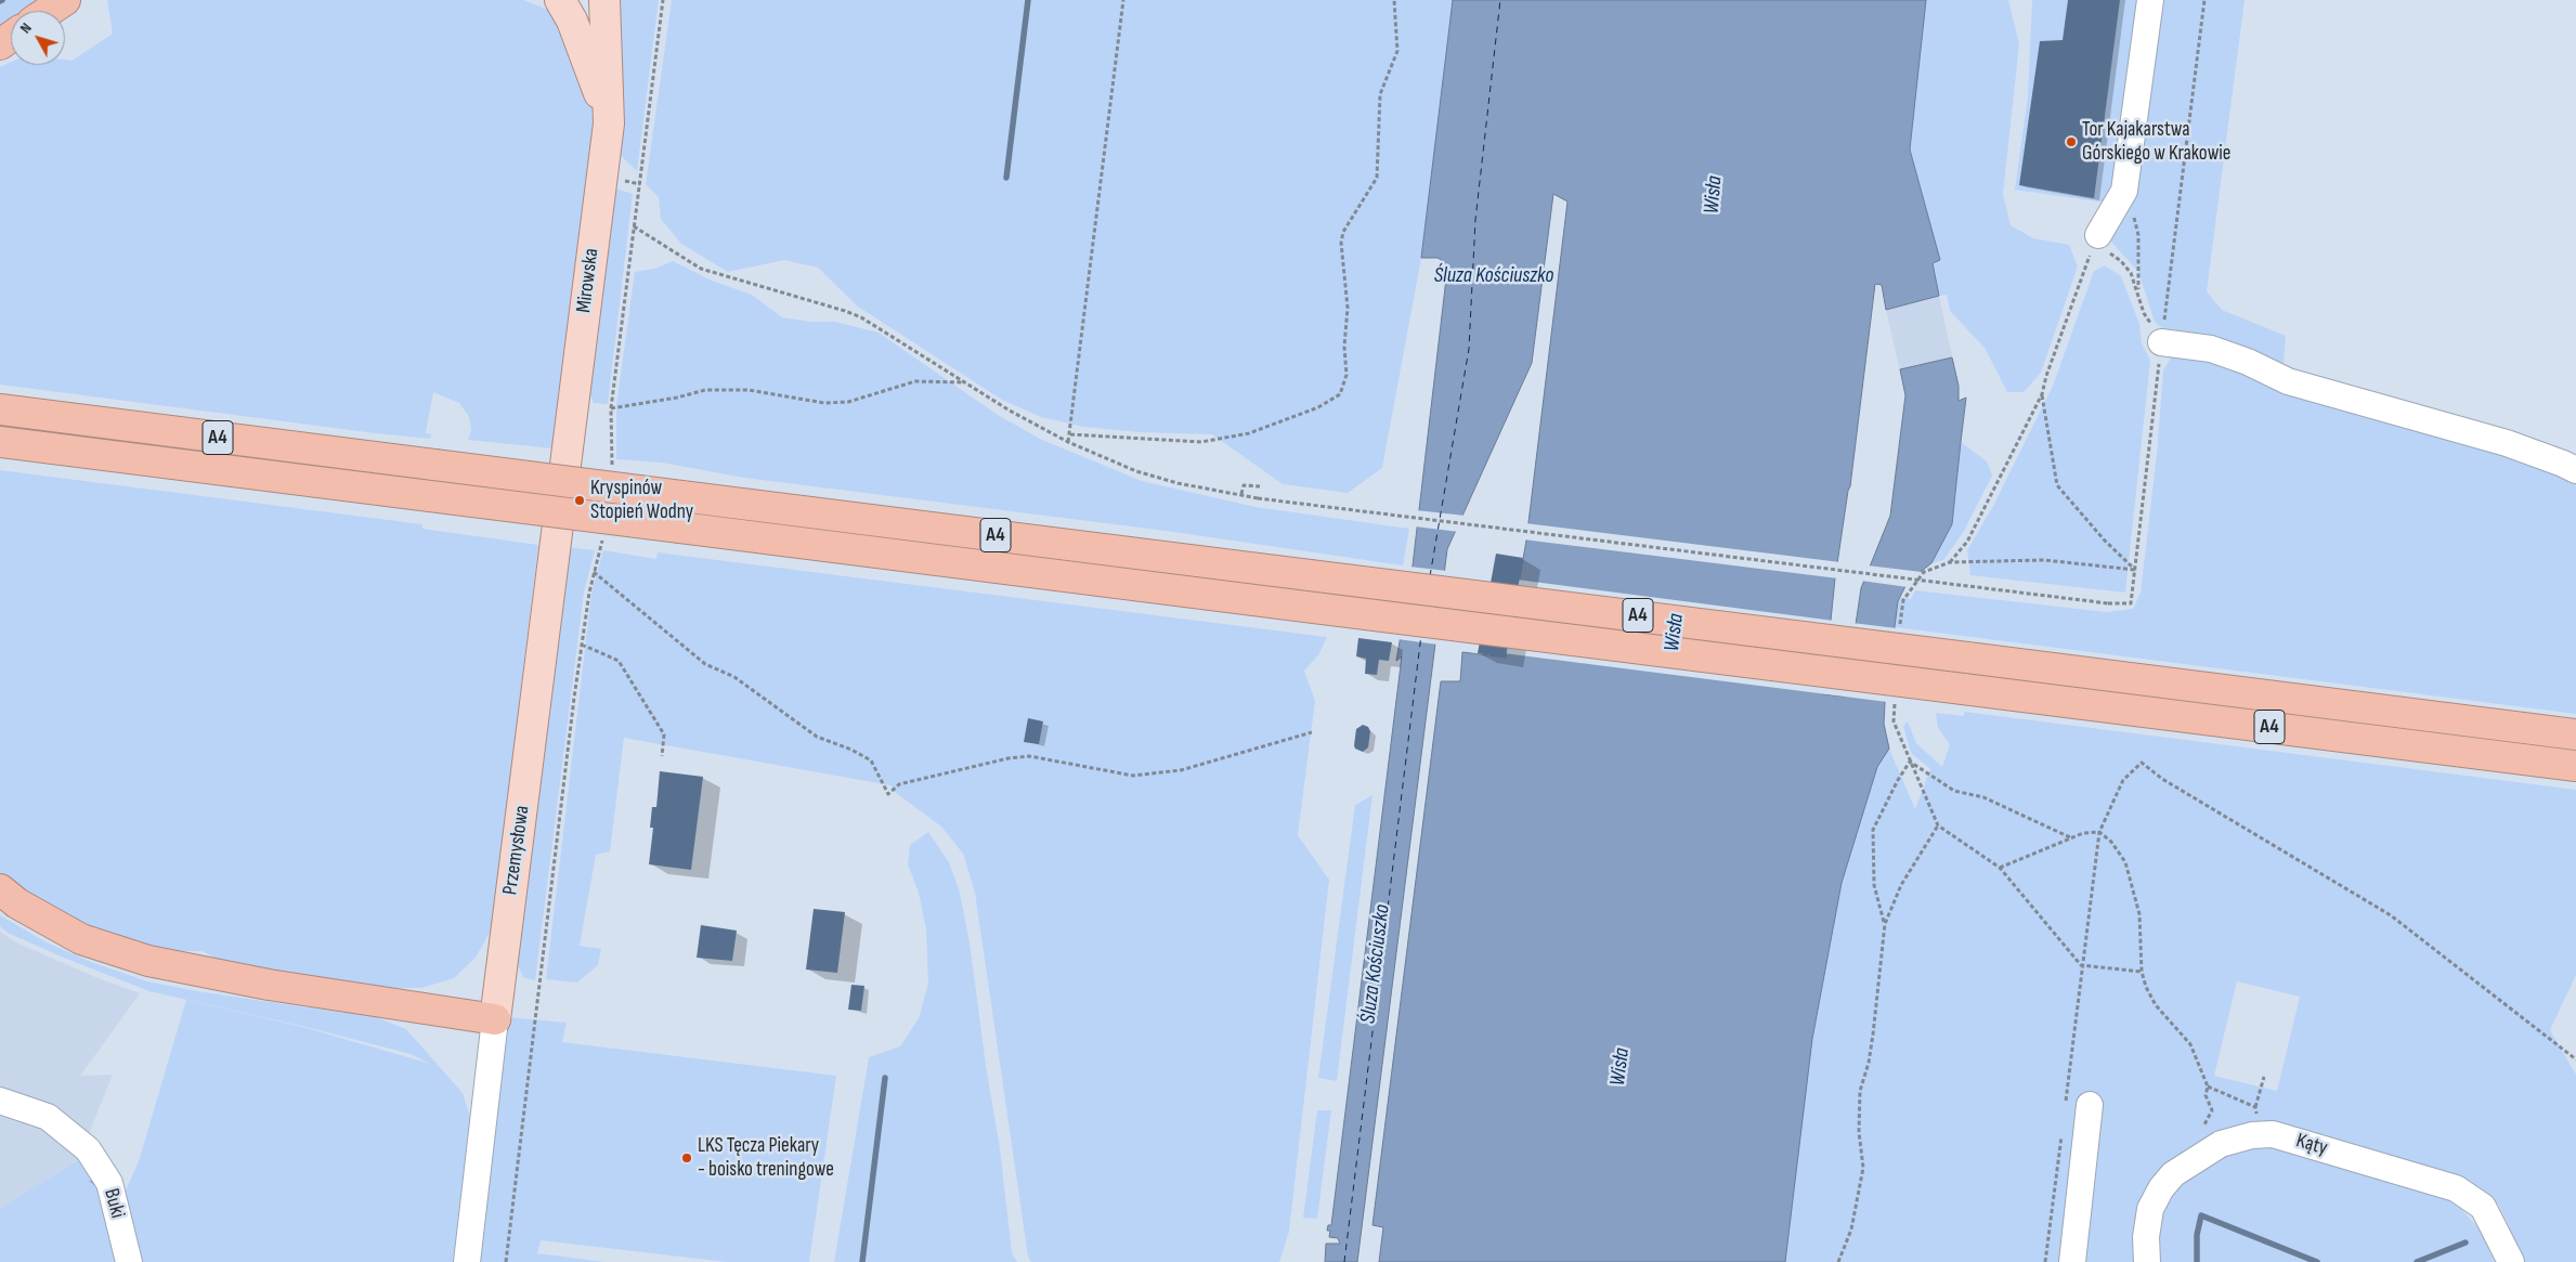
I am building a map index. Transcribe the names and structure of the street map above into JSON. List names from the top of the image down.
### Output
{
  "streets": {
    "highway": ["A4"],
    "main road": ["Mirowska", "Przemysłowa"],
    "street": ["Kąty", "Buki"]
  },
  "crossings": [
    ["Mirowska", "Przemysłowa"]
  ],
  "water": ["Wisła", "Śluza Kościuszko"],
  "places": ["Tor Kajakarstwa Górskiego w Krakowie", "Kryspinów Stopień Wodny", "LKS Tęcza Piekary - boisko treningowe"],
  "north": "top left"
}
